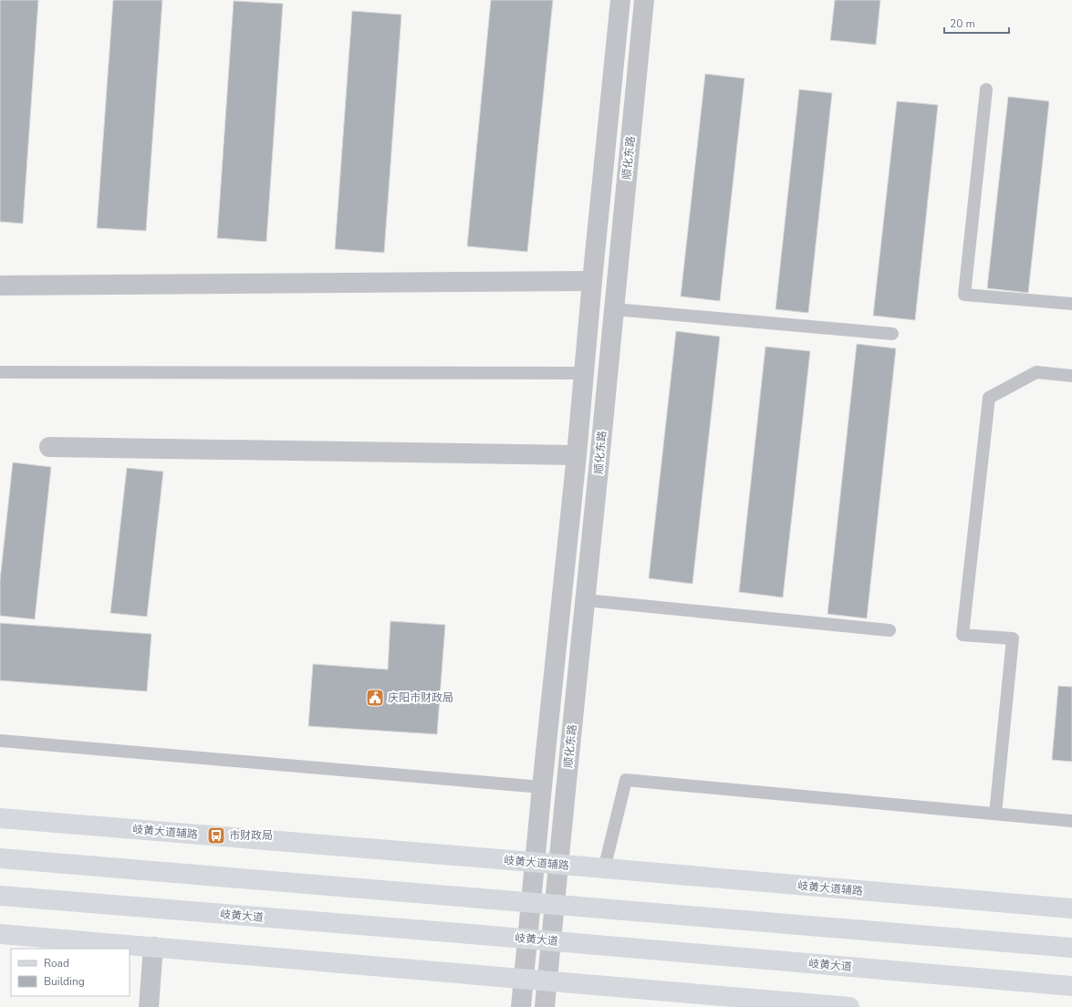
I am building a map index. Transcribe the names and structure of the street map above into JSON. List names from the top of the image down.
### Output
{
  "streets": {
    "main road": ["岐黄大道辅路", "岐黄大道"],
    "street": ["顺化东路"]
  },
  "crossings": [
    ["顺化东路", "岐黄大道辅路"],
    ["顺化东路", "岐黄大道"]
  ],
  "places": {
    "public building": ["庆阳市财政局"],
    "bus stop": ["市财政局"]
  },
  "legend": ["Road", "Building"],
  "scale_bar": "20 m"
}
